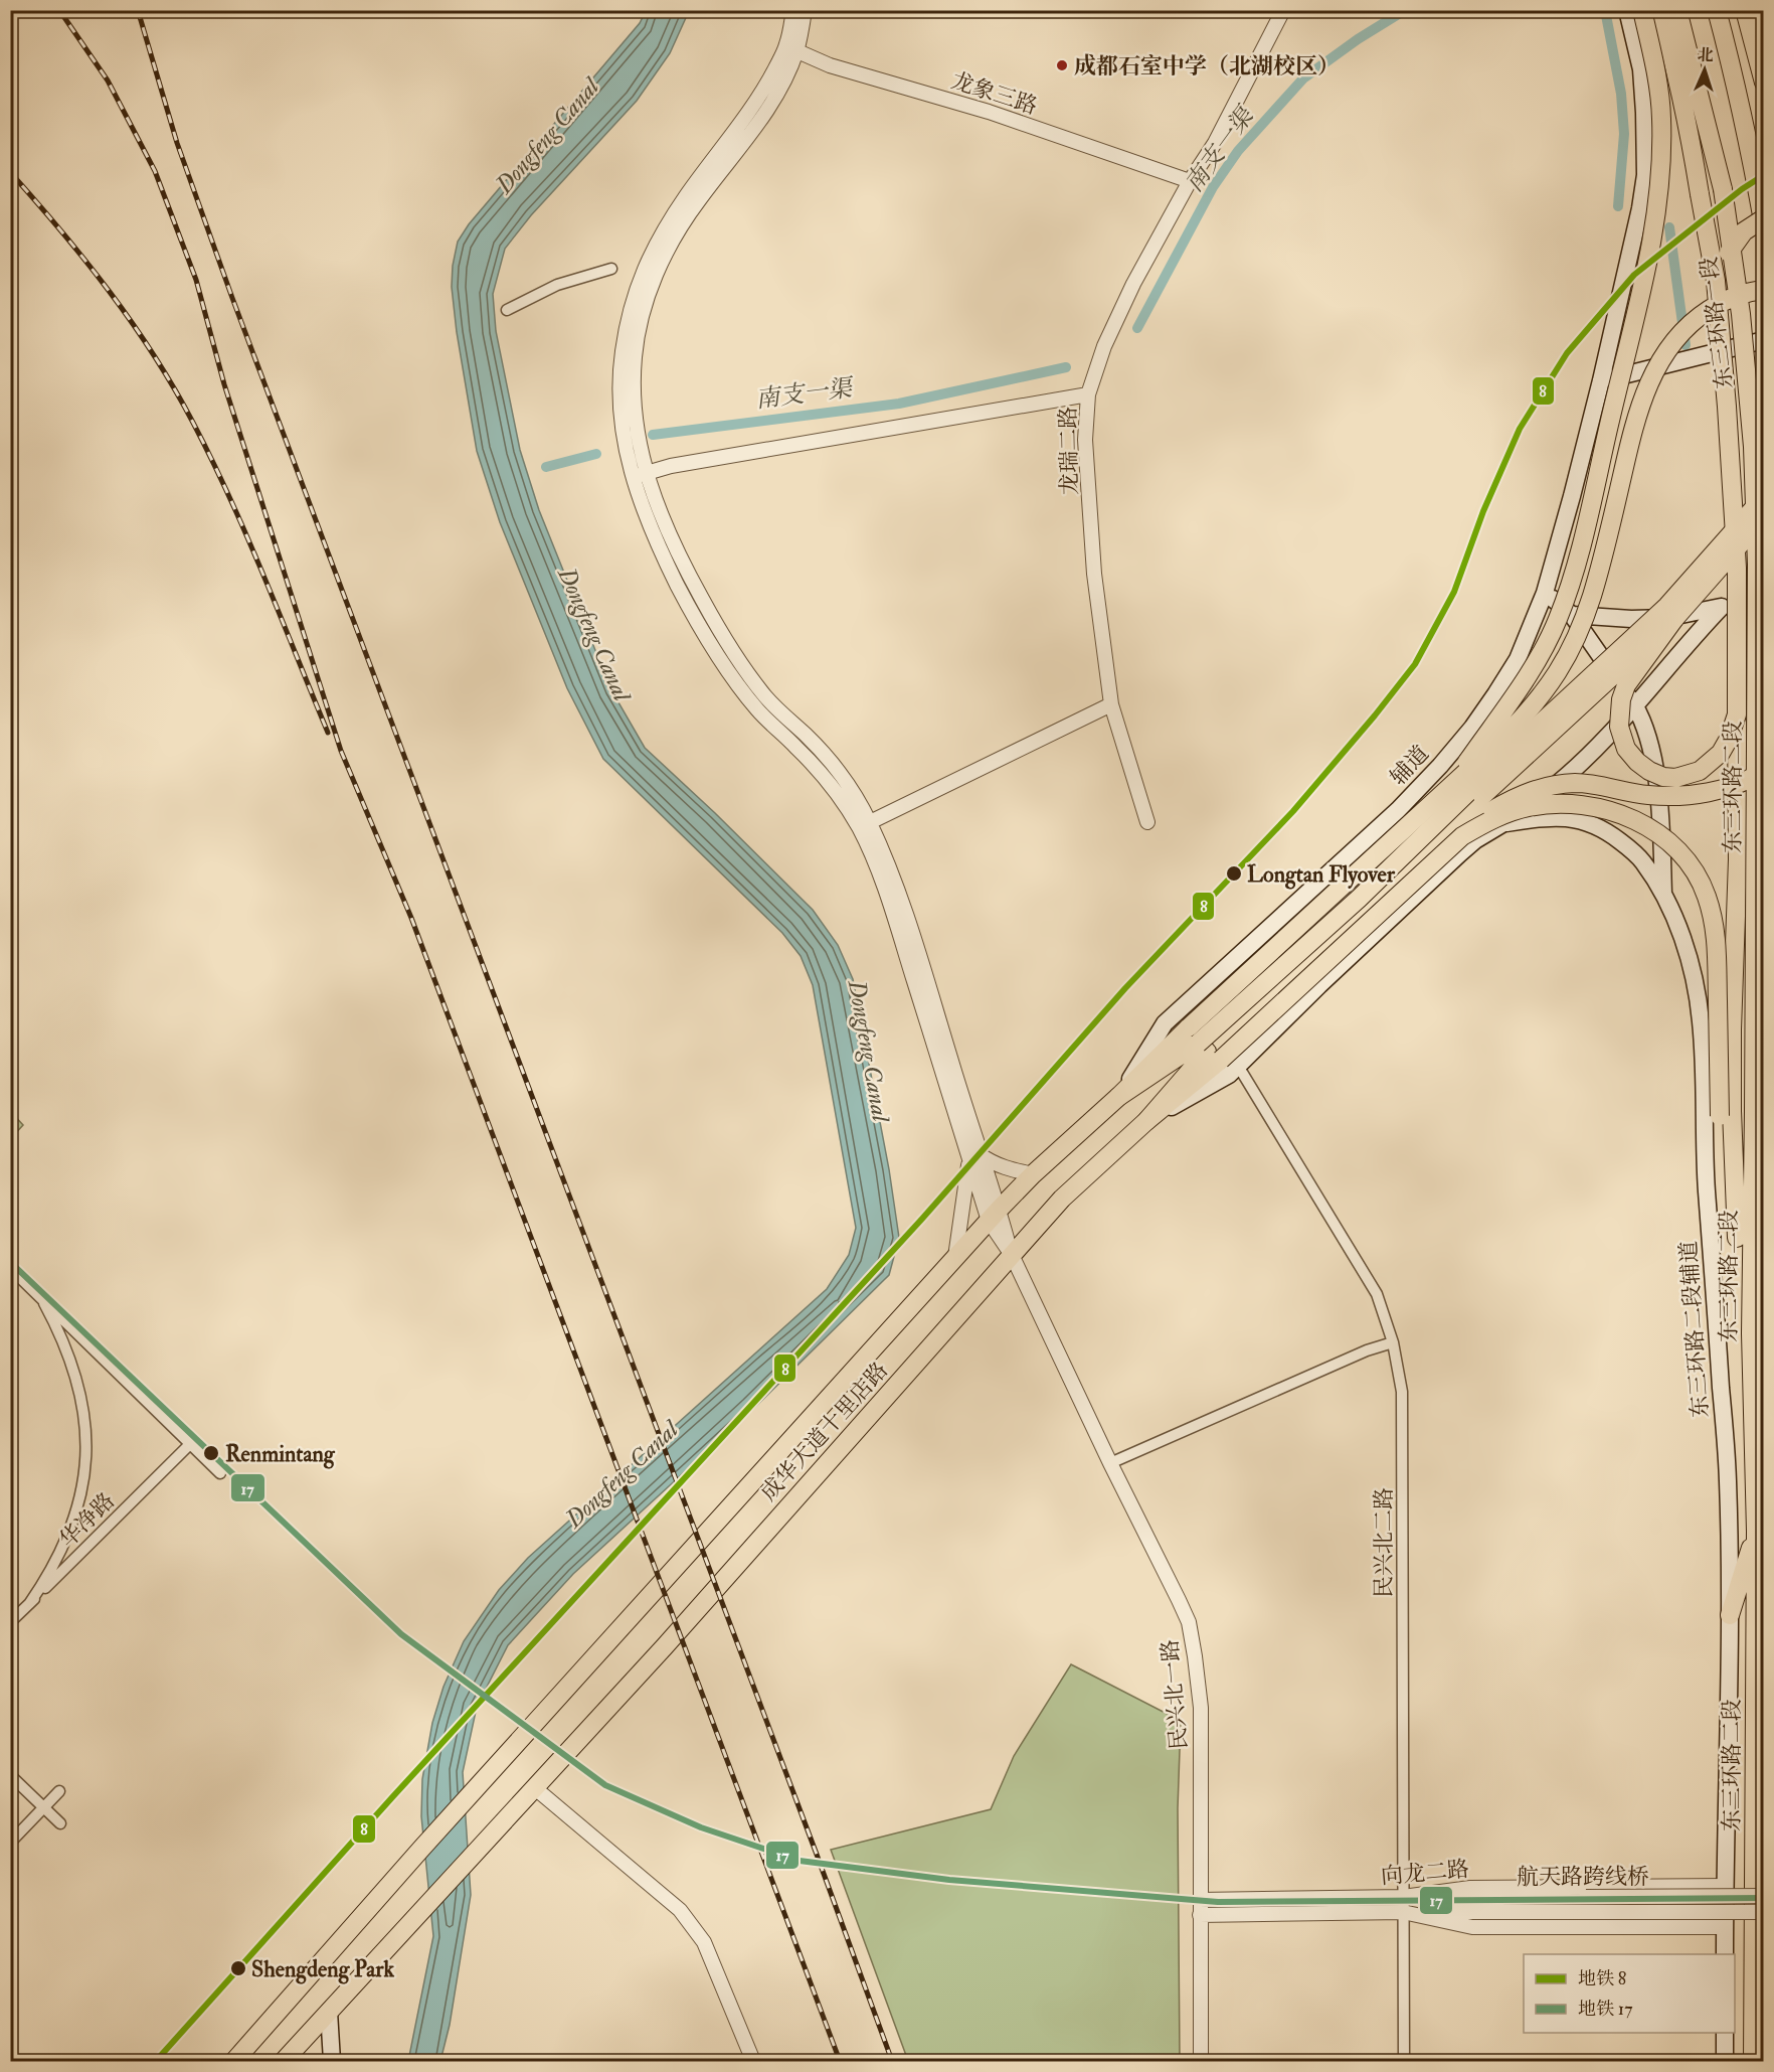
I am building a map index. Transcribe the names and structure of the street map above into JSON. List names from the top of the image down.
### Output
{
  "streets": {
    "main road": [
      "东三环路一段",
      "辅道",
      "东三环路二段",
      "东三环路二段辅道",
      "成华大道十里店路"
    ],
    "street": [
      "龙象三路",
      "龙瑞二路",
      "华净路",
      "民兴北二路",
      "民兴北一路",
      "向龙二路",
      "航天路跨线桥"
    ]
  },
  "crossings": [
    ["龙象三路", "龙瑞二路"],
    ["东三环路一段", "东三环路二段"],
    ["辅道", "成华大道十里店路"],
    ["东三环路二段辅道", "向龙二路"],
    ["成华大道十里店路", "民兴北二路"],
    ["成华大道十里店路", "民兴北一路"],
    ["民兴北二路", "向龙二路"],
    ["民兴北二路", "航天路跨线桥"],
    ["民兴北一路", "向龙二路"],
    ["向龙二路", "航天路跨线桥"]
  ],
  "water": ["Dongfeng Canal", "南支一渠"],
  "places": [
    "成都石室中学（北湖校区）",
    "Longtan Flyover",
    "Renmintang",
    "Shengdeng Park"
  ],
  "lines": ["metro line 8", "metro line 17"],
  "legend": ["地铁 8", "地铁 17"],
  "north": "top"
}
